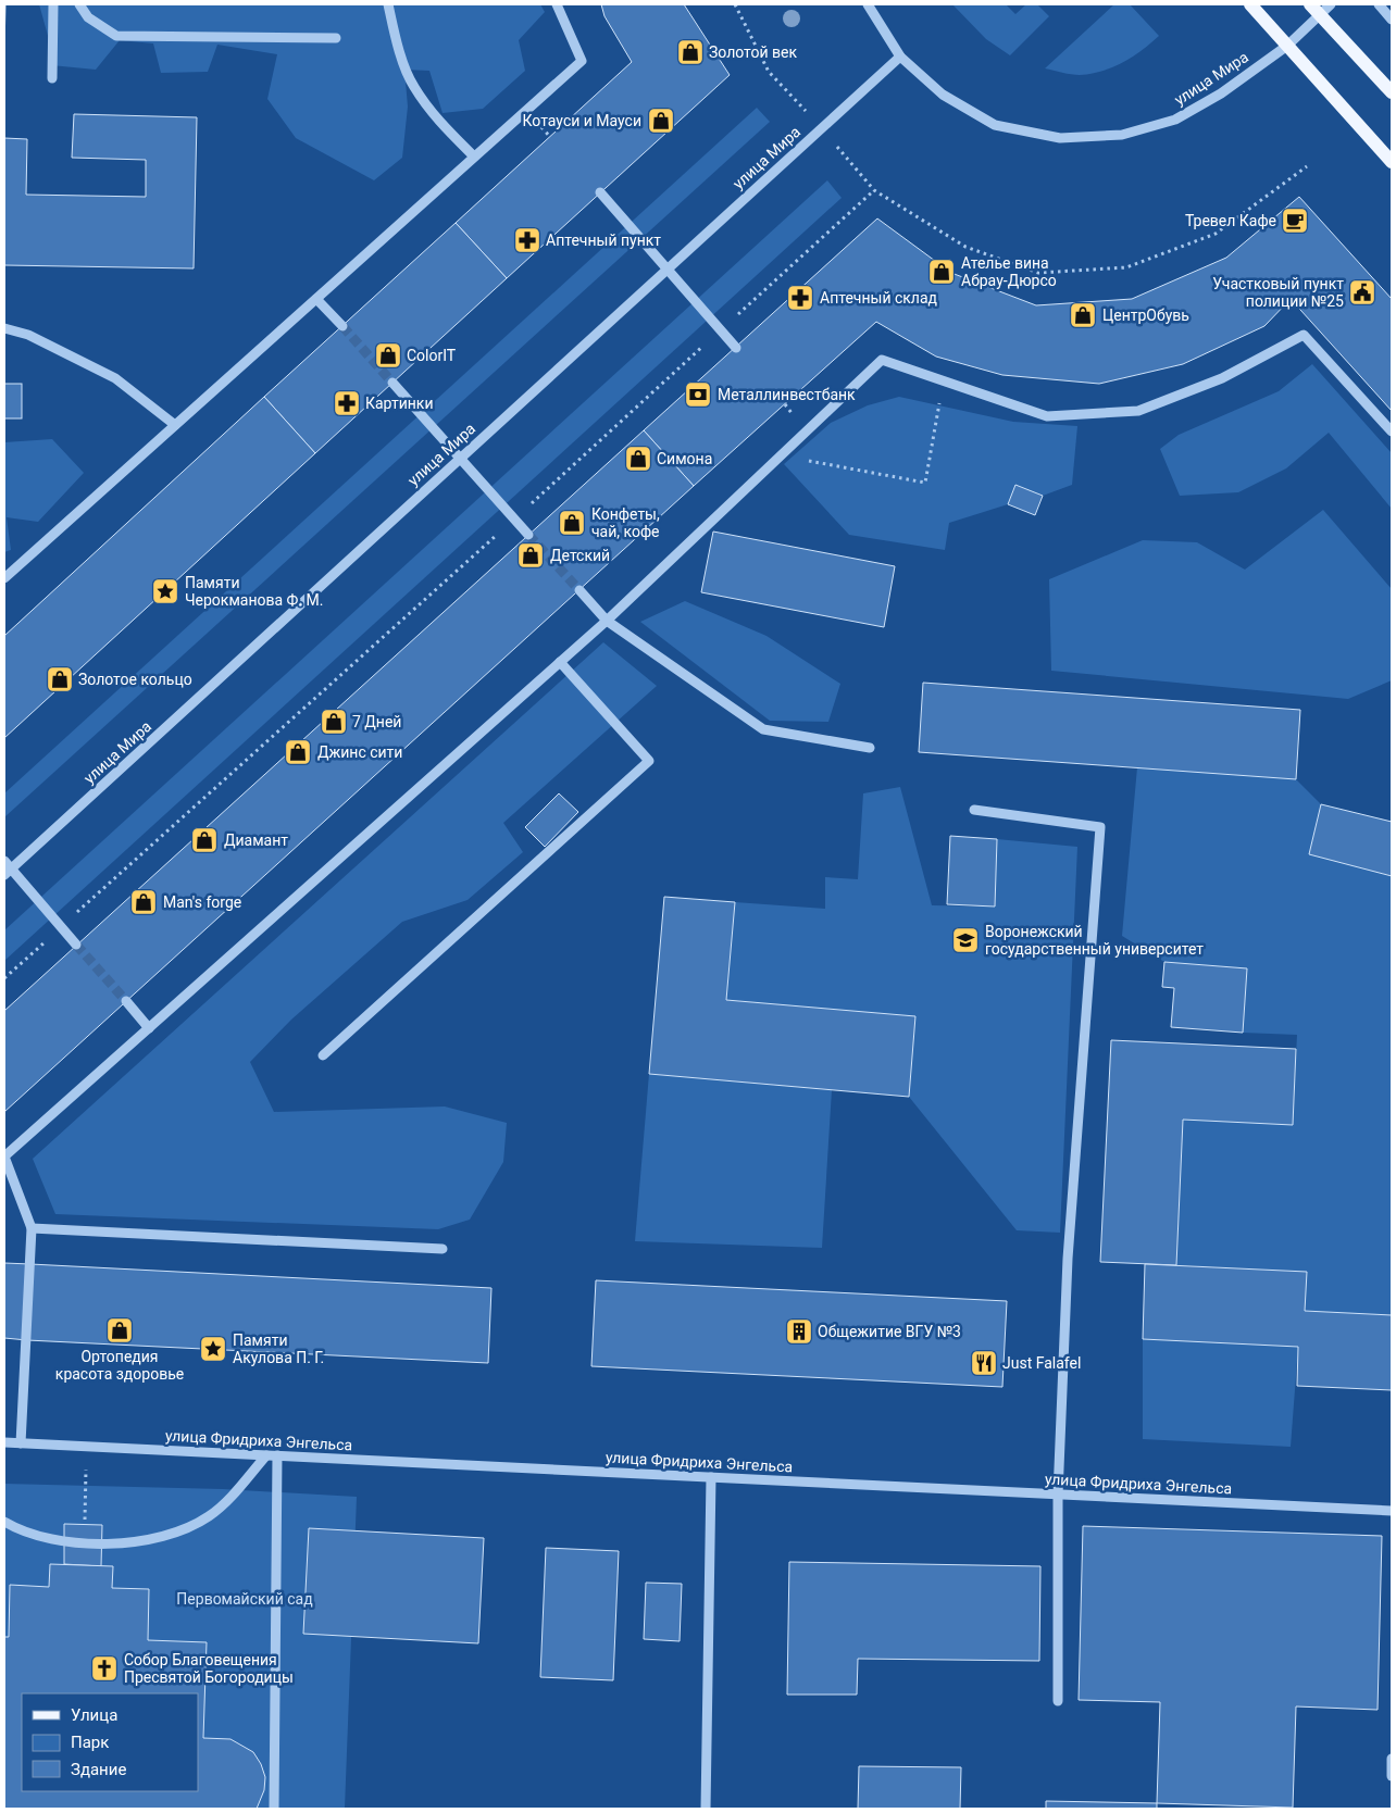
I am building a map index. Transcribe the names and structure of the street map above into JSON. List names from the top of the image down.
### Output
{
  "streets": {
    "street": ["улица Мира", "улица Фридриха Энгельса"]
  },
  "parks": ["Первомайский сад"],
  "places": {
    "shop": [
      "Золотой век",
      "Котауси и Мауси",
      "Ателье вина Абрау-Дюрсо",
      "ЦентрОбувь",
      "ColorIT",
      "Симона",
      "Конфеты, чай, кофе",
      "Детский",
      "Золотое кольцо",
      "7 Дней",
      "Джинс сити",
      "Диамант",
      "Man's forge",
      "Ортопедия красота здоровье"
    ],
    "cafe": ["Тревел Кафе"],
    "pharmacy": ["Аптечный пункт", "Аптечный склад", "Картинки"],
    "public building": ["Участковый пункт полиции №25"],
    "bank": ["Металлинвестбанк"],
    "place": ["Памяти Черокманова Ф. М.", "Памяти Акулова П. Г."],
    "school or university": ["Воронежский государственный университет"],
    "building": ["Общежитие ВГУ №3"],
    "restaurant": ["Just Falafel"],
    "church": ["Собор Благовещения Пресвятой Богородицы"]
  },
  "legend": ["Улица", "Парк", "Здание"]
}
